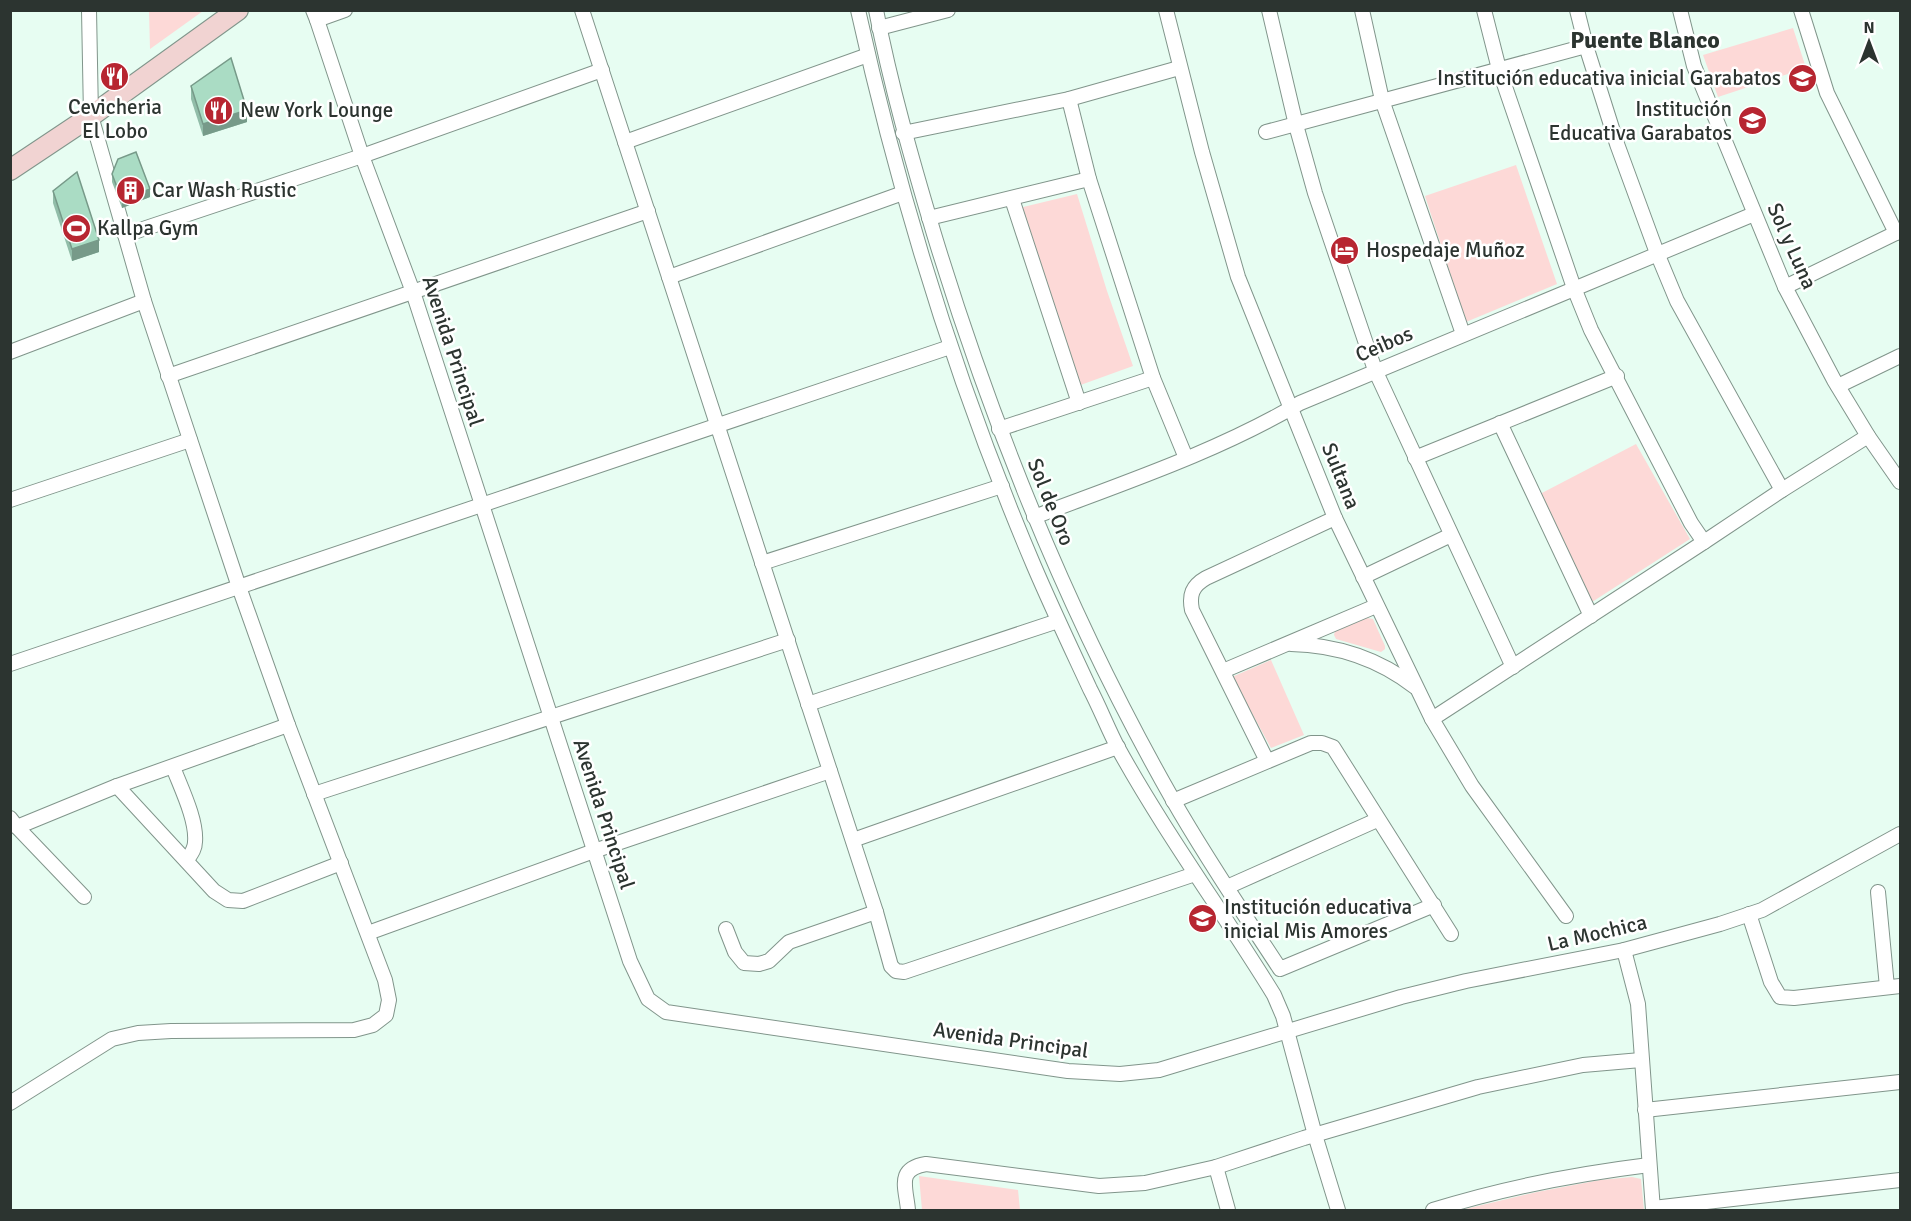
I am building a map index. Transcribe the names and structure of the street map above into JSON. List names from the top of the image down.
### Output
{
  "streets": {
    "street": [
      "Sol y Luna",
      "Ceibos",
      "Avenida Principal",
      "Sultana",
      "Sol de Oro",
      "La Mochica"
    ]
  },
  "crossings": [
    ["Sol y Luna", "Ceibos"],
    ["Ceibos", "Sultana"],
    ["Ceibos", "Sol de Oro"],
    ["Avenida Principal", "La Mochica"]
  ],
  "districts": ["Puente Blanco"],
  "places": {
    "restaurant": ["Cevicheria El Lobo", "New York Lounge"],
    "school or university": ["Institución educativa inicial Garabatos", "Institución Educativa Garabatos", "Institución educativa inicial Mis Amores"],
    "building": ["Car Wash Rustic"],
    "sports": ["Kallpa Gym"],
    "hotel": ["Hospedaje Muñoz"]
  },
  "north": "top"
}
